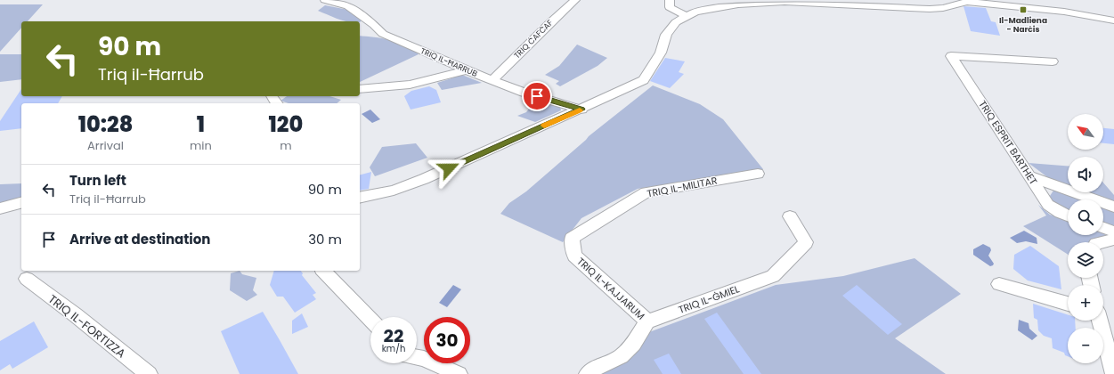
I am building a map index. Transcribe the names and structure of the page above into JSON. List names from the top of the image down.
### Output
{
  "streets": {
    "street": [
      "TRIQ ĊAFĊAF",
      "TRIQ IL-ĦARRUB",
      "TRIQ ESPRIT BARTHET",
      "TRIQ IL-MILITAR",
      "TRIQ IL-KAJJARUM",
      "TRIQ IL-ĠMIEL",
      "TRIQ IL-FORTIZZA"
    ]
  },
  "crossings": [
    ["TRIQ ĊAFĊAF", "TRIQ IL-ĦARRUB"],
    ["TRIQ IL-MILITAR", "TRIQ IL-KAJJARUM"],
    ["TRIQ IL-KAJJARUM", "TRIQ IL-ĠMIEL"]
  ],
  "places": {
    "transit": ["Il-Madliena - Narċis"]
  },
  "north": "top left",
  "page": {
    "turn": ["90 m", "Triq il-Ħarrub"],
    "eta": [
      "10:28",
      "Arrival",
      "1",
      "min",
      "120",
      "m"
    ],
    "map_buttons": ["+", "−"],
    "list": [
      {
        "name": "Turn left",
        "note": "Triq il-Ħarrub",
        "value": "90 m"
      },
      {
        "name": "Arrive at destination",
        "value": "30 m"
      }
    ],
    "speed": "22 km/h",
    "limit": "30"
  }
}
